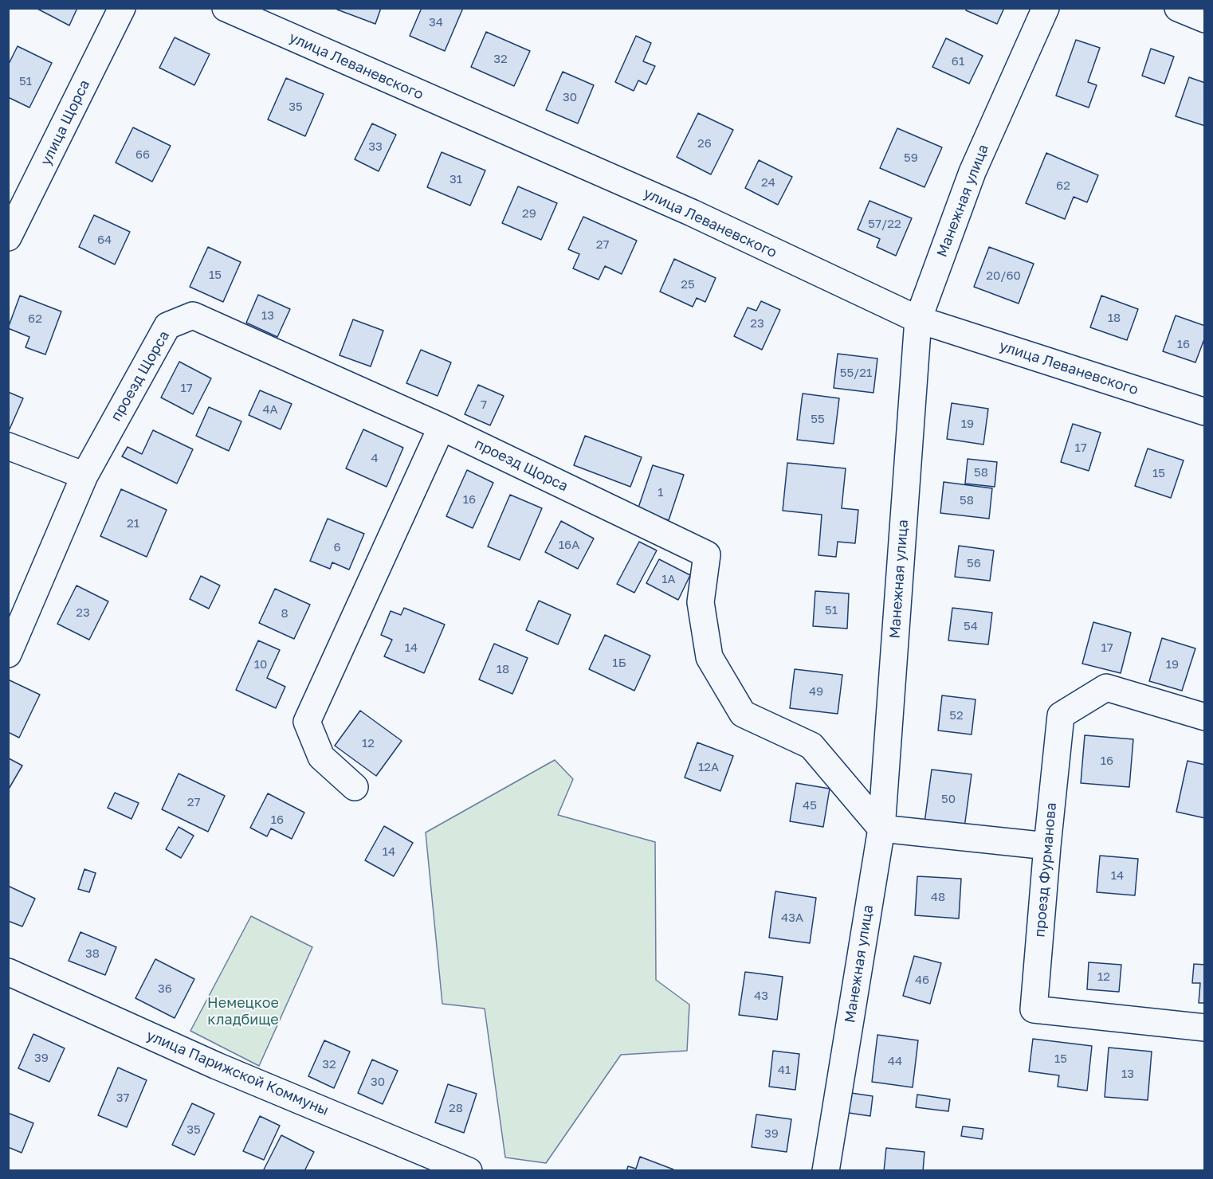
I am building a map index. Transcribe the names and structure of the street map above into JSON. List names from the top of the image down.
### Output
{
  "streets": {
    "street": [
      "улица Леваневского",
      "улица Щорса",
      "Манежная улица",
      "проезд Щорса",
      "проезд Фурманова",
      "улица Парижской Коммуны"
    ]
  },
  "crossings": [
    ["улица Леваневского", "Манежная улица"],
    ["Манежная улица", "проезд Щорса"]
  ],
  "parks": ["Немецкое кладбище"],
  "house_numbers": [
    "34",
    "32",
    "61",
    "51",
    "30",
    "35",
    "26",
    "33",
    "66",
    "59",
    "31",
    "24",
    "62",
    "29",
    "57/22",
    "64",
    "27",
    "15",
    "20/60",
    "25",
    "13",
    "18",
    "62",
    "23",
    "16",
    "55/21",
    "17",
    "7",
    "4А",
    "55",
    "19",
    "17",
    "4",
    "58",
    "15",
    "1",
    "16",
    "58",
    "21",
    "16А",
    "6",
    "56",
    "1А",
    "51",
    "23",
    "8",
    "54",
    "14",
    "17",
    "1Б",
    "10",
    "19",
    "18",
    "49",
    "52",
    "12",
    "16",
    "12А",
    "50",
    "27",
    "45",
    "16",
    "14",
    "14",
    "48",
    "43А",
    "38",
    "12",
    "46",
    "36",
    "43",
    "39",
    "15",
    "44",
    "32",
    "41",
    "13",
    "30",
    "37",
    "28",
    "35",
    "39"
  ]
}
